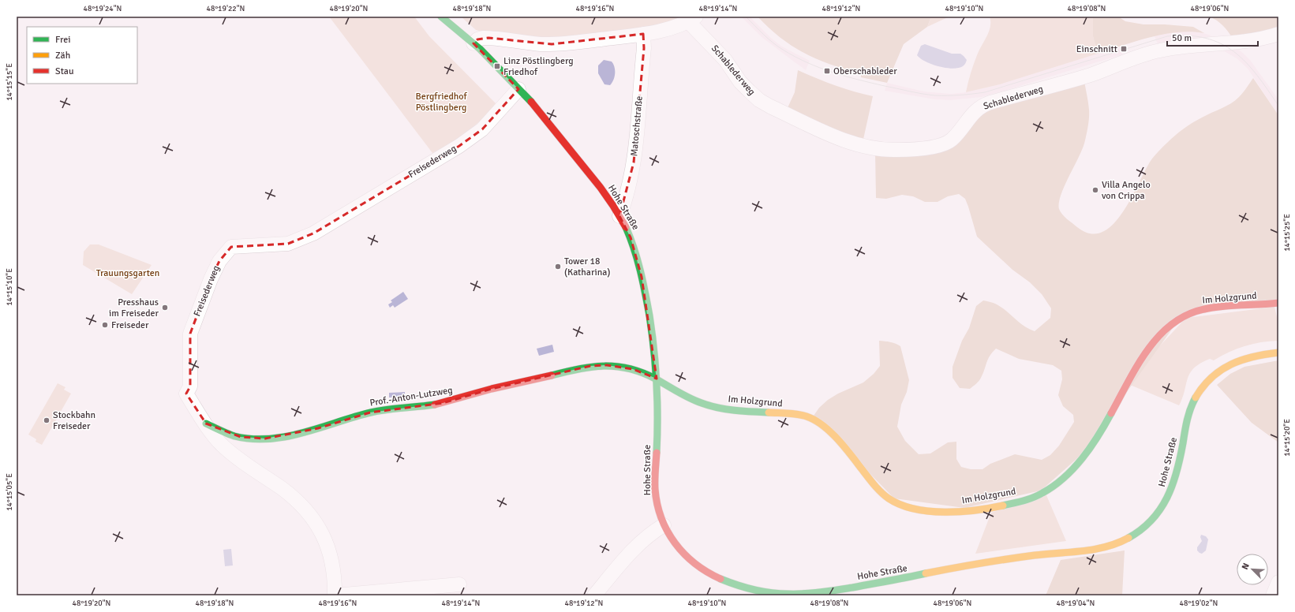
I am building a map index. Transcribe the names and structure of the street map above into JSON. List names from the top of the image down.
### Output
{
  "streets": {
    "main road": ["Hohe Straße", "Im Holzgrund", "Prof.-Anton-Lutzweg"],
    "street": ["Schablederweg", "Matoschstraße", "Freisederweg"]
  },
  "crossings": [
    ["Matoschstraße", "Hohe Straße"],
    ["Freisederweg", "Hohe Straße"],
    ["Freisederweg", "Prof.-Anton-Lutzweg"],
    ["Hohe Straße", "Im Holzgrund"],
    ["Hohe Straße", "Prof.-Anton-Lutzweg"],
    ["Im Holzgrund", "Prof.-Anton-Lutzweg"]
  ],
  "parks": ["Bergfriedhof Pöstlingberg", "Trauungsgarten"],
  "places": {
    "transit": ["Einschnitt", "Linz Pöstlingberg Friedhof", "Oberschableder"],
    "other": [
      "Villa Angelo von Crippa",
      "Tower 18 (Katharina)",
      "Presshaus im Freiseder",
      "Freiseder",
      "Stockbahn Freiseder"
    ]
  },
  "legend": ["Frei", "Zäh", "Stau"],
  "scale_bar": "50 m",
  "north": "top left",
  "coordinates": [
    "48°19'24\"N",
    "48°19'22\"N",
    "48°19'20\"N",
    "48°19'18\"N",
    "48°19'16\"N",
    "48°19'14\"N",
    "48°19'12\"N",
    "48°19'10\"N",
    "48°19'08\"N",
    "48°19'06\"N",
    "14°15'15\"E",
    "14°15'25\"E",
    "14°15'10\"E",
    "14°15'20\"E",
    "14°15'05\"E",
    "48°19'04\"N",
    "48°19'02\"N"
  ]
}
